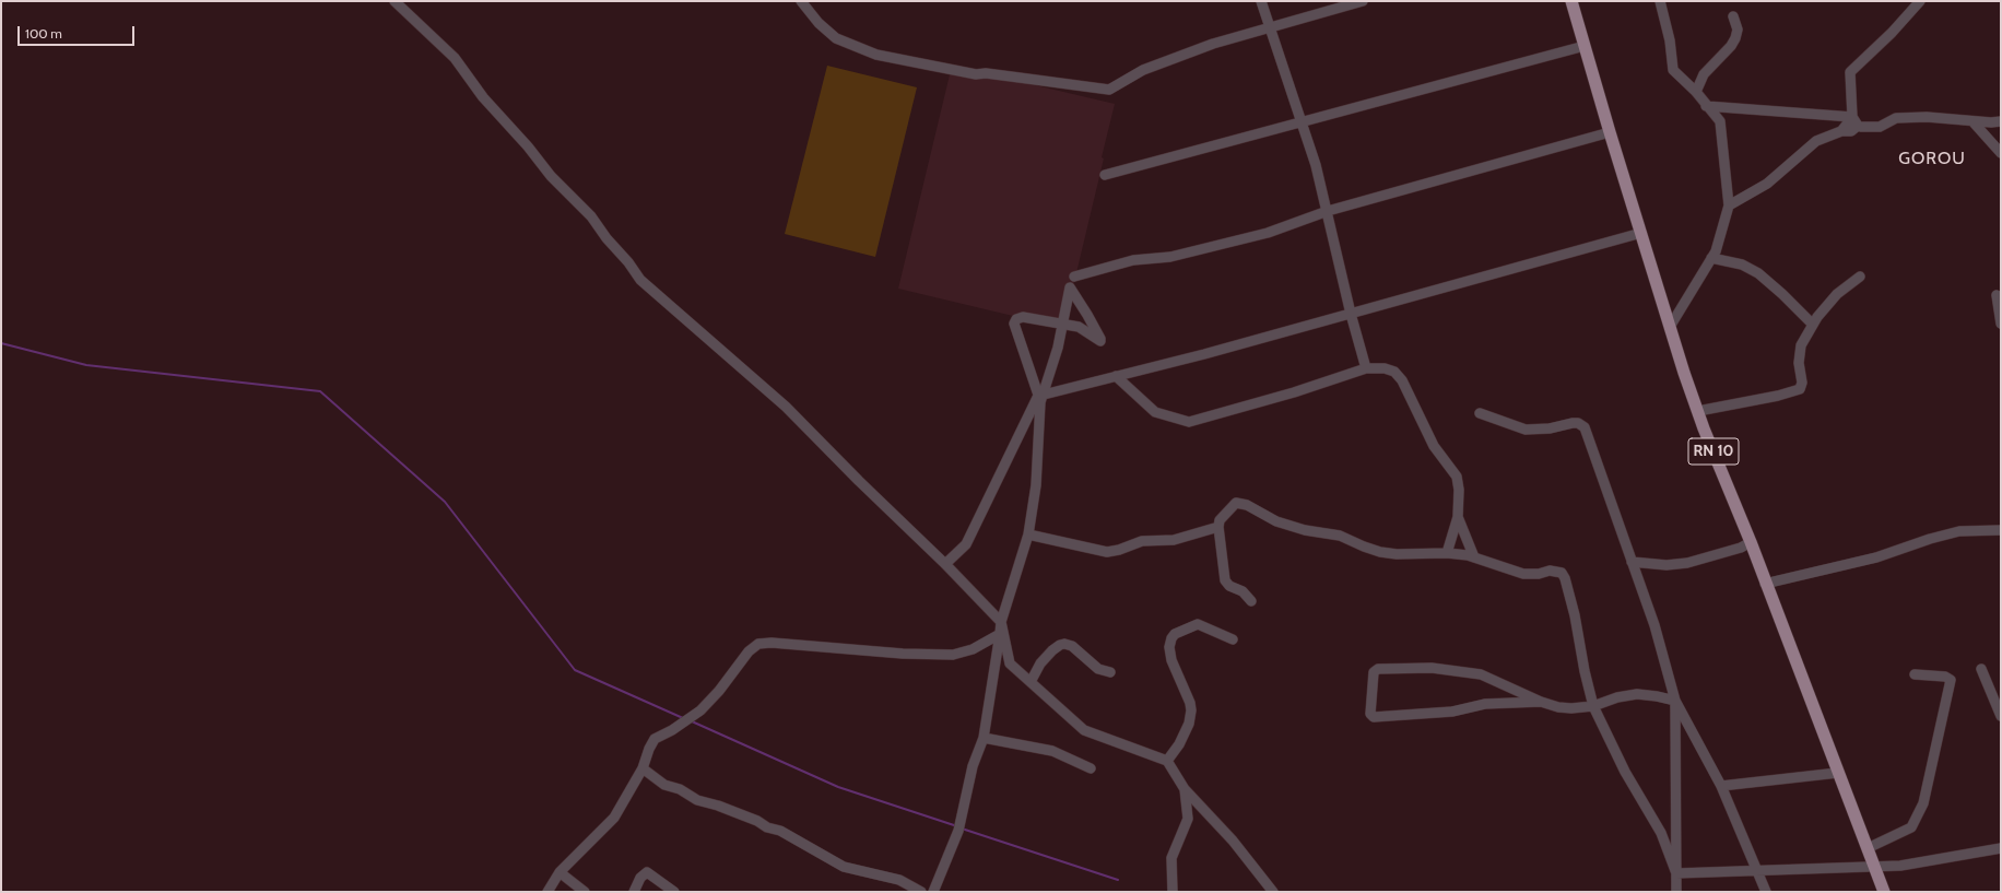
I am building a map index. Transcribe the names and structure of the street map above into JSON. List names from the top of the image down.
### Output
{
  "streets": {
    "main road": ["RN 10"]
  },
  "districts": ["GOROU"],
  "scale_bar": "100 m"
}
